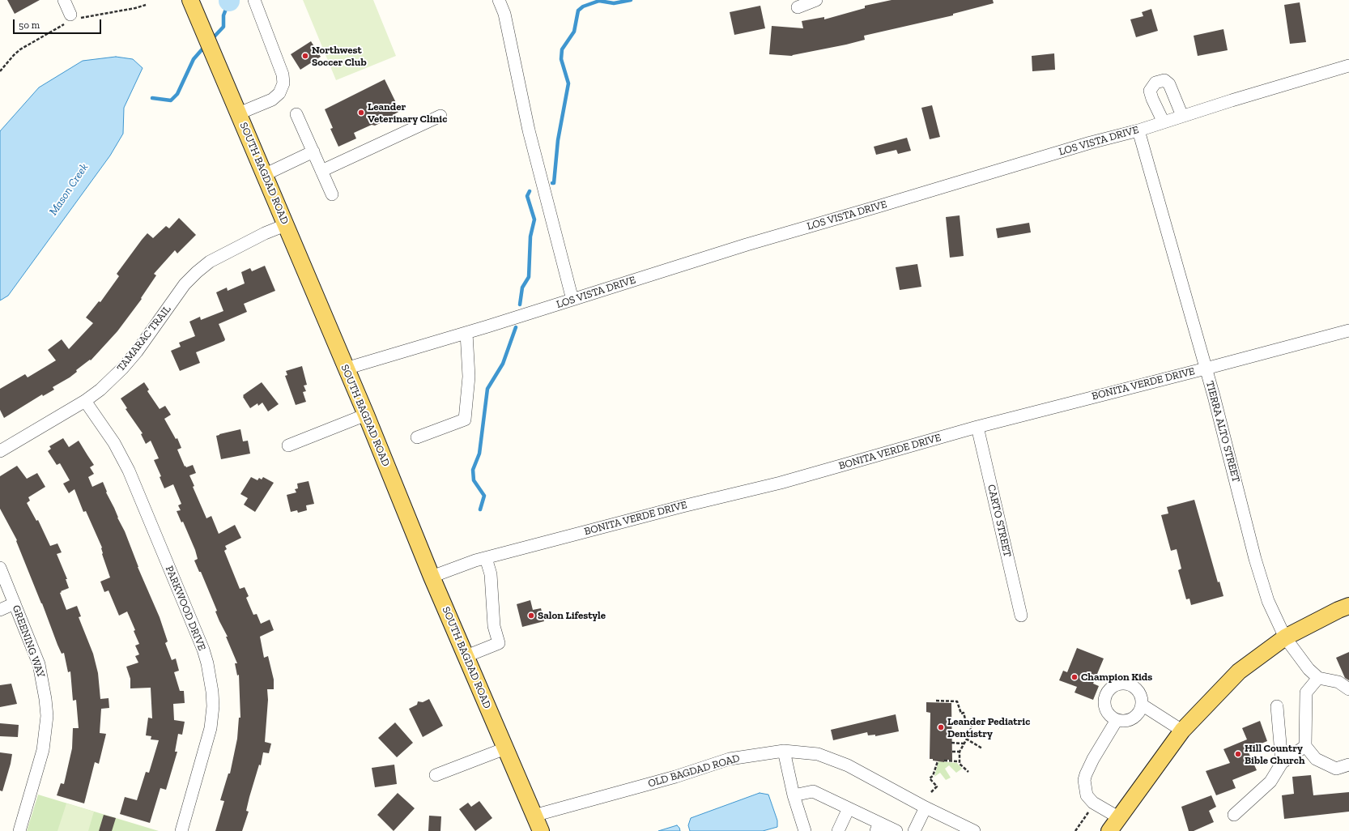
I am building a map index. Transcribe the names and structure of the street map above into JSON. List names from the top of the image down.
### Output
{
  "streets": {
    "main road": ["SOUTH BAGDAD ROAD"],
    "street": [
      "LOS VISTA DRIVE",
      "TAMARAC TRAIL",
      "BONITA VERDE DRIVE",
      "TIERRA ALTO STREET",
      "CARTO STREET",
      "PARKWOOD DRIVE",
      "GREENING WAY",
      "OLD BAGDAD ROAD"
    ]
  },
  "crossings": [
    ["LOS VISTA DRIVE", "SOUTH BAGDAD ROAD"],
    ["LOS VISTA DRIVE", "TIERRA ALTO STREET"],
    ["SOUTH BAGDAD ROAD", "TAMARAC TRAIL"],
    ["SOUTH BAGDAD ROAD", "BONITA VERDE DRIVE"],
    ["SOUTH BAGDAD ROAD", "OLD BAGDAD ROAD"],
    ["TAMARAC TRAIL", "PARKWOOD DRIVE"],
    ["BONITA VERDE DRIVE", "TIERRA ALTO STREET"],
    ["BONITA VERDE DRIVE", "CARTO STREET"]
  ],
  "water": ["Mason Creek"],
  "places": [
    "Northwest Soccer Club",
    "Leander Veterinary Clinic",
    "Salon Lifestyle",
    "Champion Kids",
    "Leander Pediatric Dentistry",
    "Hill Country Bible Church"
  ],
  "scale_bar": "50 m"
}
